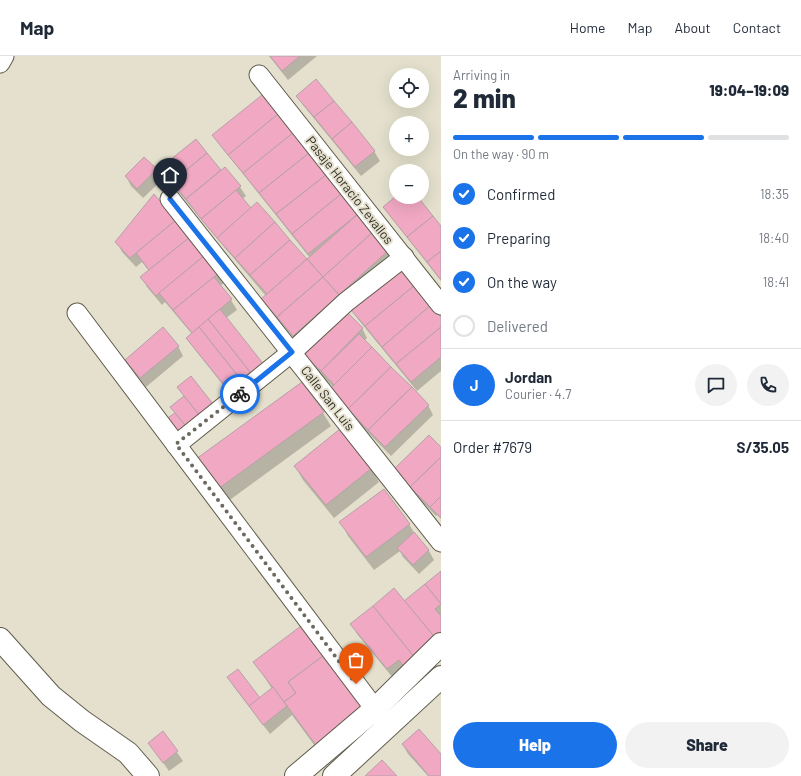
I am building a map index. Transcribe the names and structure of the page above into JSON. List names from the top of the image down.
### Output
{
  "streets": {
    "street": ["Pasaje Horacio Zevallos", "Calle San Luis"]
  },
  "page": {
    "header": "Map",
    "nav": [
      "Home",
      "Map",
      "About",
      "Contact"
    ],
    "heading": ["2 min", "Arriving in", "19:04–19:09"],
    "panel": [
      "Jordan",
      "Courier · 4.7",
      "Order #7679",
      "S/35.05"
    ],
    "map_buttons": ["+", "−"],
    "bar": "On the way · 90 m",
    "list": [
      ["Confirmed", "18:35"],
      ["Preparing", "18:40"],
      ["On the way", "18:41"],
      "Delivered"
    ],
    "round": "J",
    "buttons": ["Help", "Share"]
  }
}
